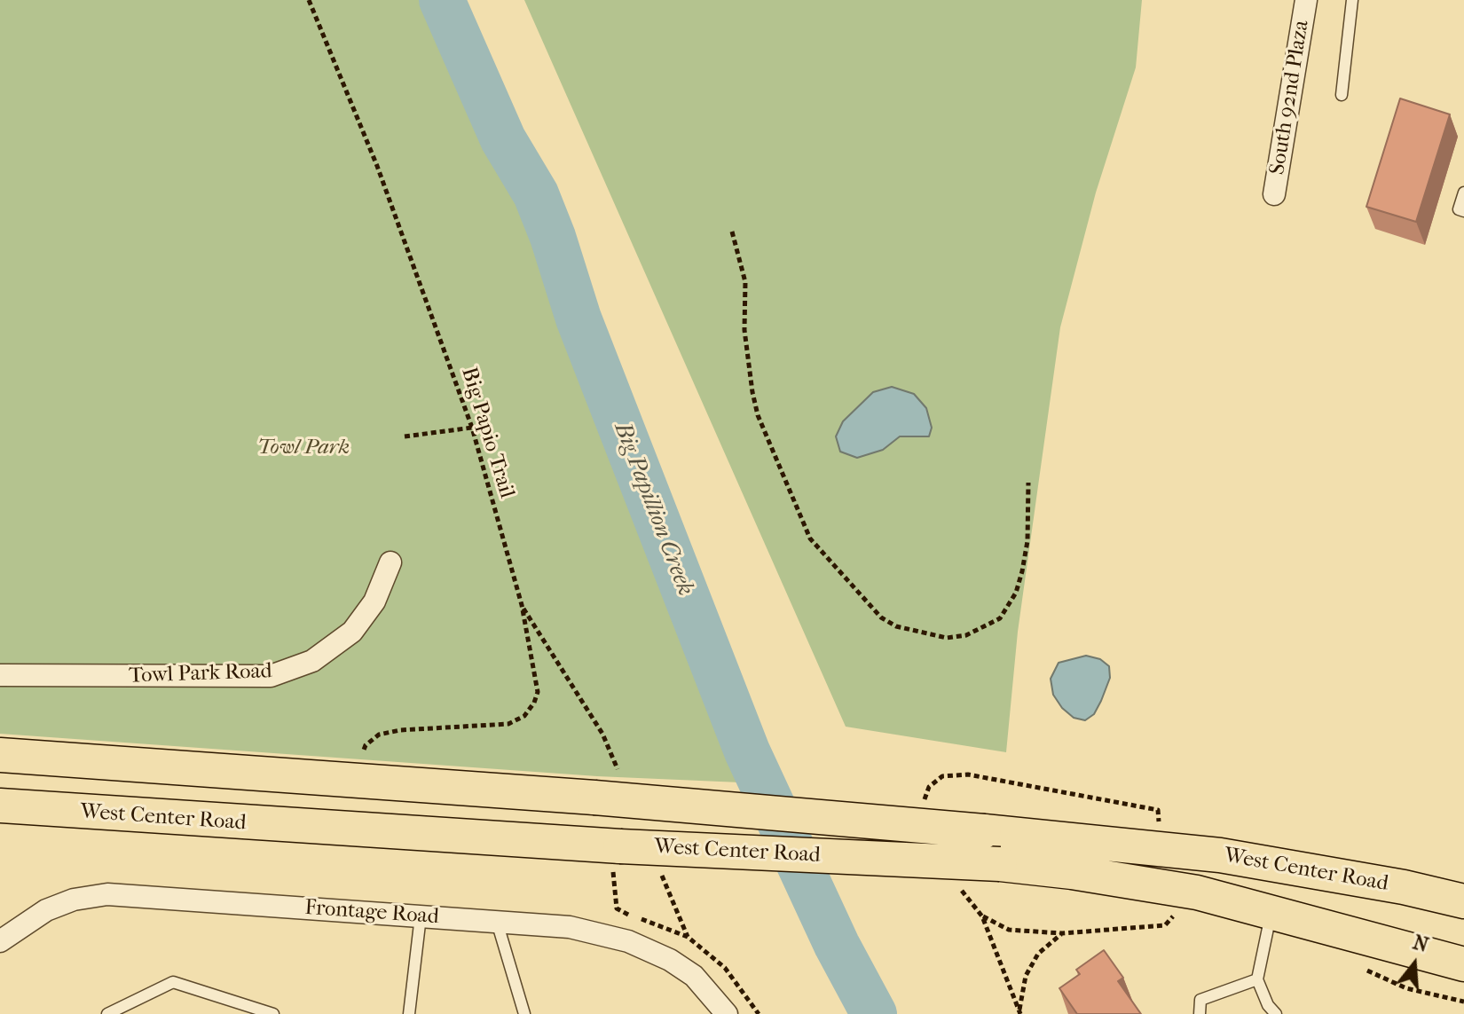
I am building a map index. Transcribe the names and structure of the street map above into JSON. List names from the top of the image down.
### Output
{
  "streets": {
    "main road": ["West Center Road"],
    "street": ["South 92nd Plaza", "Towl Park Road", "Frontage Road"],
    "path": ["Big Papio Trail"]
  },
  "water": ["Big Papillion Creek"],
  "parks": ["Towl Park"],
  "north": "top"
}
